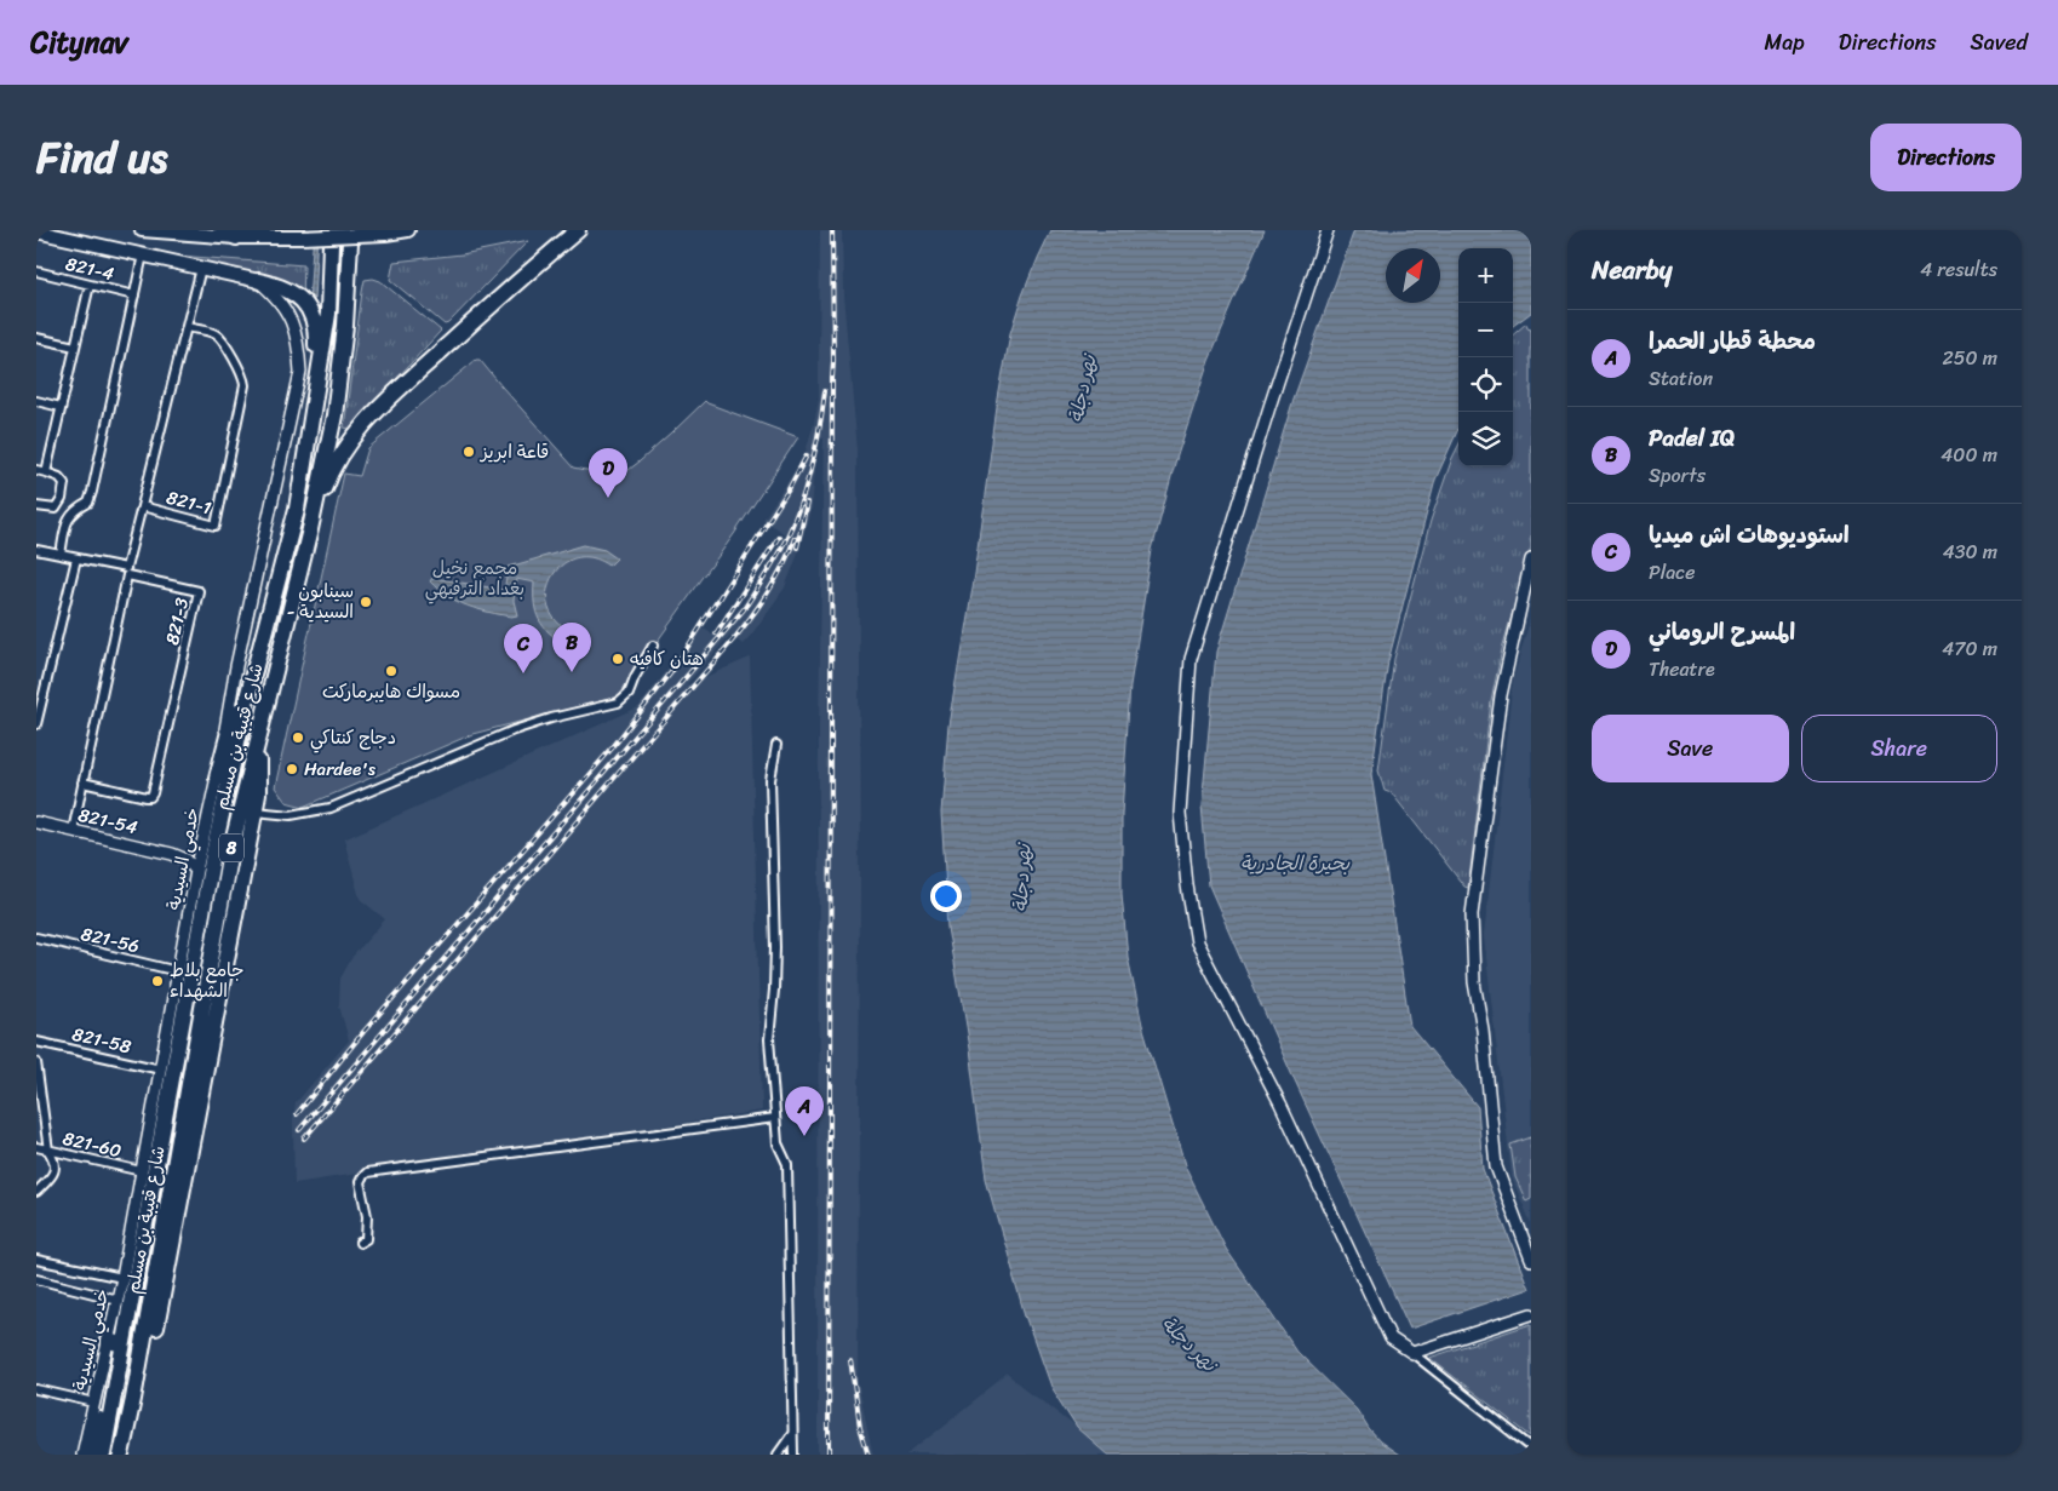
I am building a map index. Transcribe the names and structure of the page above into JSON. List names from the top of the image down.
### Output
{
  "streets": {
    "highway": ["شارع قتيبة بن مسلم", "8"],
    "street": [
      "821-4",
      "821-1",
      "821-3",
      "821-54",
      "خدمي السيدية",
      "821-56",
      "821-58",
      "821-60"
    ]
  },
  "crossings": [
    ["821-3", "821-54"],
    ["شارع قتيبة بن مسلم", "خدمي السيدية"],
    ["821-54", "خدمي السيدية"],
    ["خدمي السيدية", "821-56"],
    ["خدمي السيدية", "821-58"],
    ["خدمي السيدية", "821-60"]
  ],
  "water": ["نهر دجلة", "بحيرة الجادرية"],
  "parks": ["مجمع نخيل بغداد الترفيهي"],
  "places": [
    "قاعة ابريز",
    "سينابون - السيدية",
    "هتان كافيه",
    "مسواك هايبرماركت",
    "دجاج كنتاكي",
    "Hardee's",
    "جامع بلاط الشهداء"
  ],
  "north": "top right",
  "page": {
    "header": "Citynav",
    "nav": ["Map", "Directions", "Saved"],
    "title": "Find us",
    "buttons": [
      "Directions",
      ["Save", "Share"]
    ],
    "heading": ["Nearby", "4 results"],
    "map_buttons": ["+", "−"],
    "list": [
      {
        "mark": "A",
        "name": "محطة قطار الحمرا",
        "note": "Station",
        "value": "250 m"
      },
      {
        "mark": "B",
        "name": "Padel IQ",
        "note": "Sports",
        "value": "400 m"
      },
      {
        "mark": "C",
        "name": "استوديوهات اش ميديا",
        "note": "Place",
        "value": "430 m"
      },
      {
        "mark": "D",
        "name": "المسرح الروماني",
        "note": "Theatre",
        "value": "470 m"
      }
    ],
    "pins": [
      "D",
      "B",
      "C",
      "A"
    ]
  }
}
